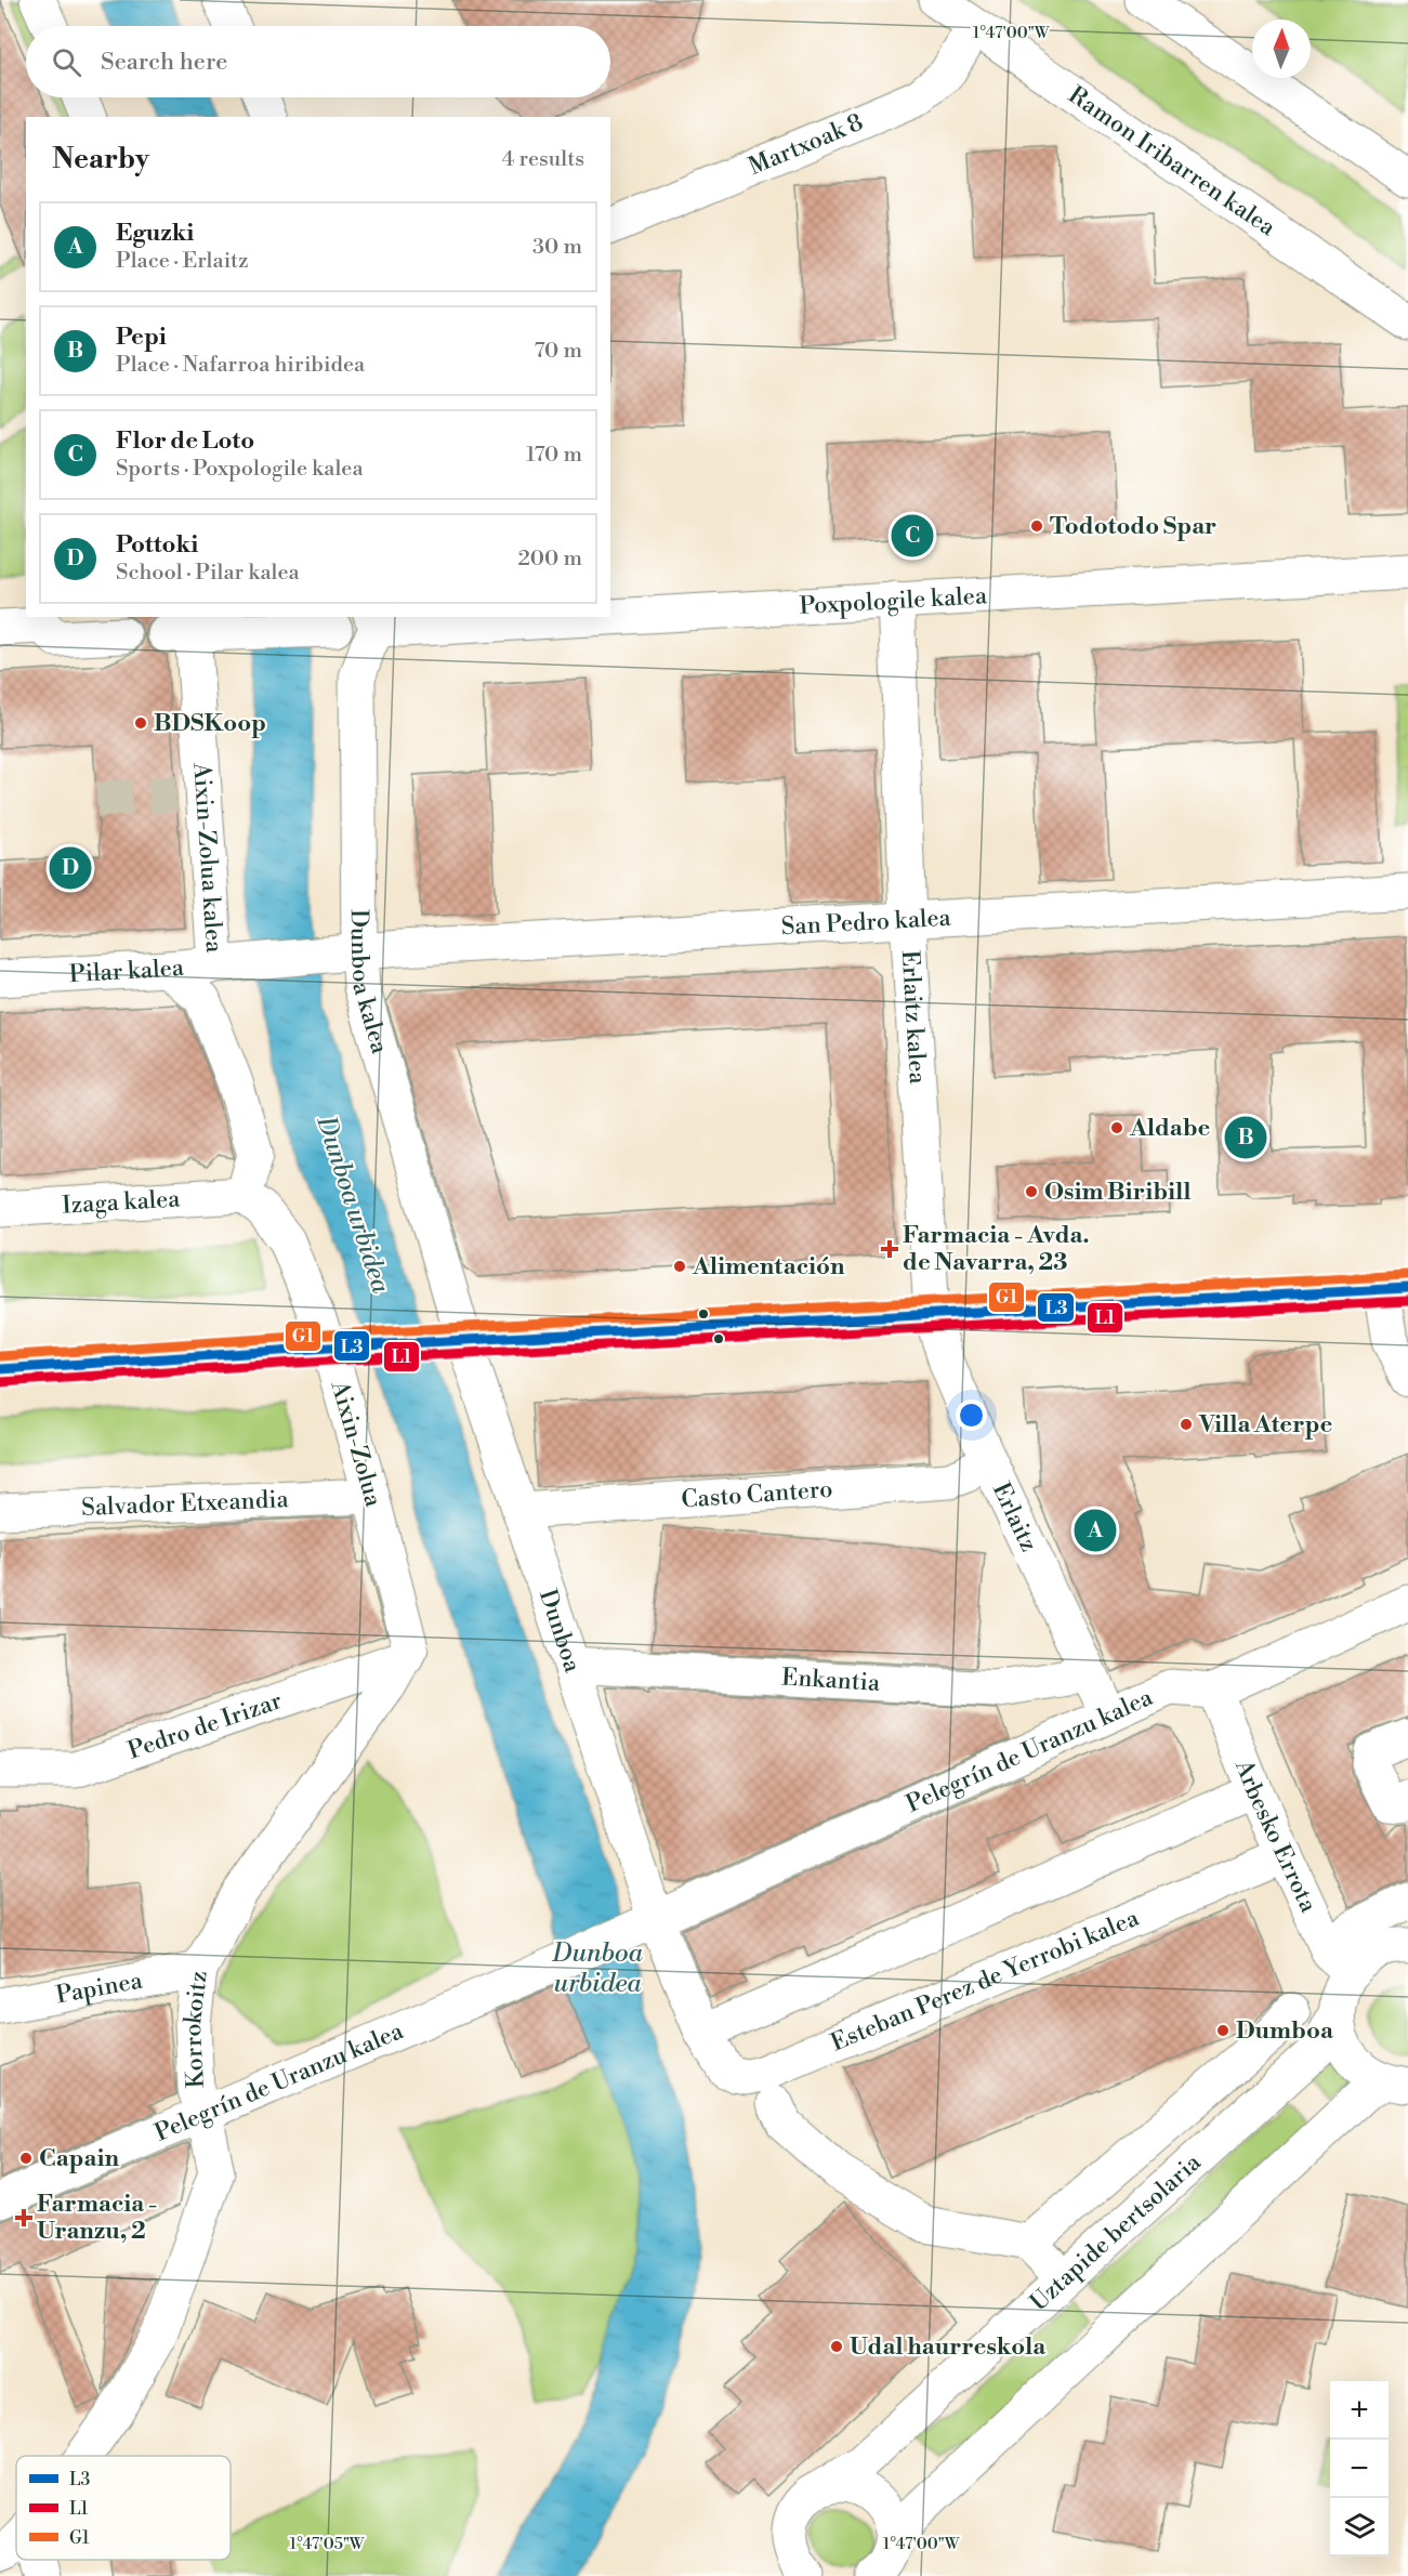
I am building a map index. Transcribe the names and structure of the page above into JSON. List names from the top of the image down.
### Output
{
  "streets": {
    "street": [
      "Martxoak 8",
      "Ramon Iribarren kalea",
      "Poxpologile kalea",
      "Aixin-Zolua kalea",
      "San Pedro kalea",
      "Pilar kalea",
      "Dunboa kalea",
      "Erlaitz kalea",
      "Izaga kalea",
      "Aixin-Zolua",
      "Casto Cantero",
      "Salvador Etxeandia",
      "Erlaitz",
      "Dunboa",
      "Enkantia",
      "Pedro de Irizar",
      "Pelegrín de Uranzu kalea",
      "Arbesko Errota",
      "Esteban Perez de Yerrobi kalea",
      "Papinea",
      "Korrokoitz",
      "Uztapide bertsolaria"
    ]
  },
  "crossings": [
    ["Martxoak 8", "Ramon Iribarren kalea"],
    ["Poxpologile kalea", "Dunboa kalea"],
    ["Poxpologile kalea", "Erlaitz kalea"],
    ["Aixin-Zolua kalea", "Pilar kalea"],
    ["San Pedro kalea", "Pilar kalea"],
    ["San Pedro kalea", "Dunboa kalea"],
    ["San Pedro kalea", "Erlaitz kalea"],
    ["Dunboa kalea", "Dunboa"],
    ["Erlaitz kalea", "Erlaitz"],
    ["Izaga kalea", "Aixin-Zolua"],
    ["Aixin-Zolua", "Salvador Etxeandia"],
    ["Aixin-Zolua", "Pedro de Irizar"],
    ["Aixin-Zolua", "Korrokoitz"],
    ["Casto Cantero", "Erlaitz"],
    ["Casto Cantero", "Dunboa"],
    ["Erlaitz", "Enkantia"],
    ["Erlaitz", "Pelegrín de Uranzu kalea"],
    ["Dunboa", "Enkantia"],
    ["Dunboa", "Pelegrín de Uranzu kalea"],
    ["Dunboa", "Esteban Perez de Yerrobi kalea"],
    ["Pedro de Irizar", "Korrokoitz"],
    ["Pelegrín de Uranzu kalea", "Arbesko Errota"],
    ["Pelegrín de Uranzu kalea", "Esteban Perez de Yerrobi kalea"],
    ["Pelegrín de Uranzu kalea", "Korrokoitz"],
    ["Arbesko Errota", "Esteban Perez de Yerrobi kalea"],
    ["Arbesko Errota", "Uztapide bertsolaria"],
    ["Papinea", "Korrokoitz"]
  ],
  "water": ["Dunboa urbidea"],
  "places": {
    "other": [
      "Todotodo Spar",
      "BDSKoop",
      "Aldabe",
      "Osim Biribill",
      "Alimentación",
      "Villa Aterpe",
      "Dumboa",
      "Capain",
      "Udal haurreskola"
    ],
    "health": ["Farmacia - Avda. de Navarra, 23", "Farmacia - Uranzu, 2"]
  },
  "lines": ["transit line G1", "transit line L3", "transit line L1"],
  "legend": ["L3", "L1", "G1"],
  "north": "top",
  "page": {
    "search": "Search here",
    "heading": ["Nearby", "4 results"],
    "list": [
      {
        "mark": "A",
        "name": "Eguzki",
        "note": "Place · Erlaitz",
        "value": "30 m"
      },
      {
        "mark": "B",
        "name": "Pepi",
        "note": "Place · Nafarroa hiribidea",
        "value": "70 m"
      },
      {
        "mark": "C",
        "name": "Flor de Loto",
        "note": "Sports · Poxpologile kalea",
        "value": "170 m"
      },
      {
        "mark": "D",
        "name": "Pottoki",
        "note": "School · Pilar kalea",
        "value": "200 m"
      }
    ],
    "pins": [
      "C",
      "D",
      "B",
      "A"
    ],
    "map_buttons": ["+", "−"]
  },
  "coordinates": ["1°47'00\"W", "1°47'05\"W"]
}
